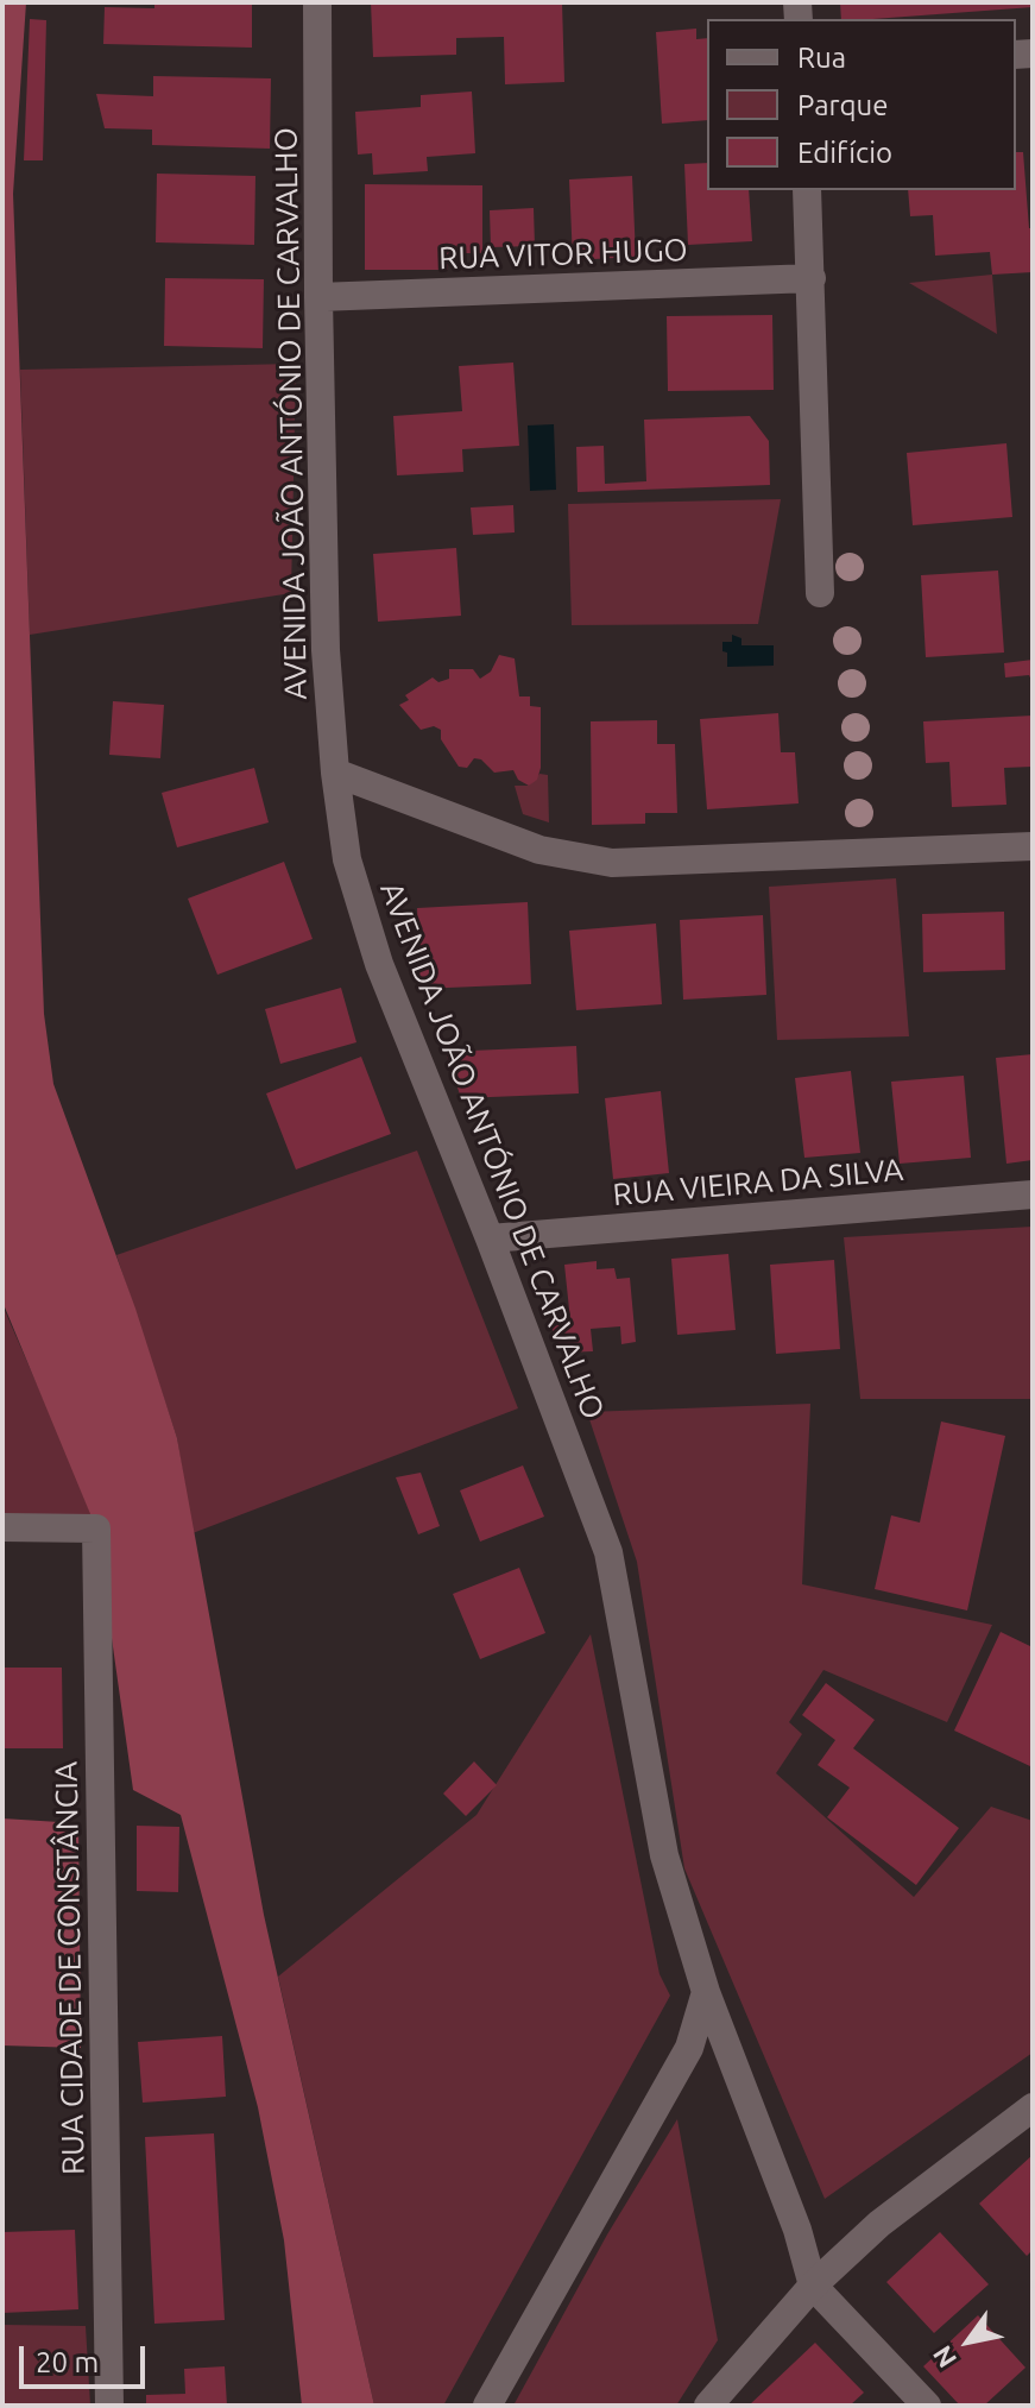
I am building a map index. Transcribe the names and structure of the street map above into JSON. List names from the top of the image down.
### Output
{
  "streets": {
    "street": [
      "RUA VITOR HUGO",
      "AVENIDA JOÃO ANTÓNIO DE CARVALHO",
      "RUA VIEIRA DA SILVA",
      "RUA CIDADE DE CONSTÂNCIA"
    ]
  },
  "crossings": [
    ["RUA VITOR HUGO", "AVENIDA JOÃO ANTÓNIO DE CARVALHO"],
    ["AVENIDA JOÃO ANTÓNIO DE CARVALHO", "RUA VIEIRA DA SILVA"]
  ],
  "legend": ["Rua", "Parque", "Edifício"],
  "scale_bar": "20 m",
  "north": "bottom left"
}
